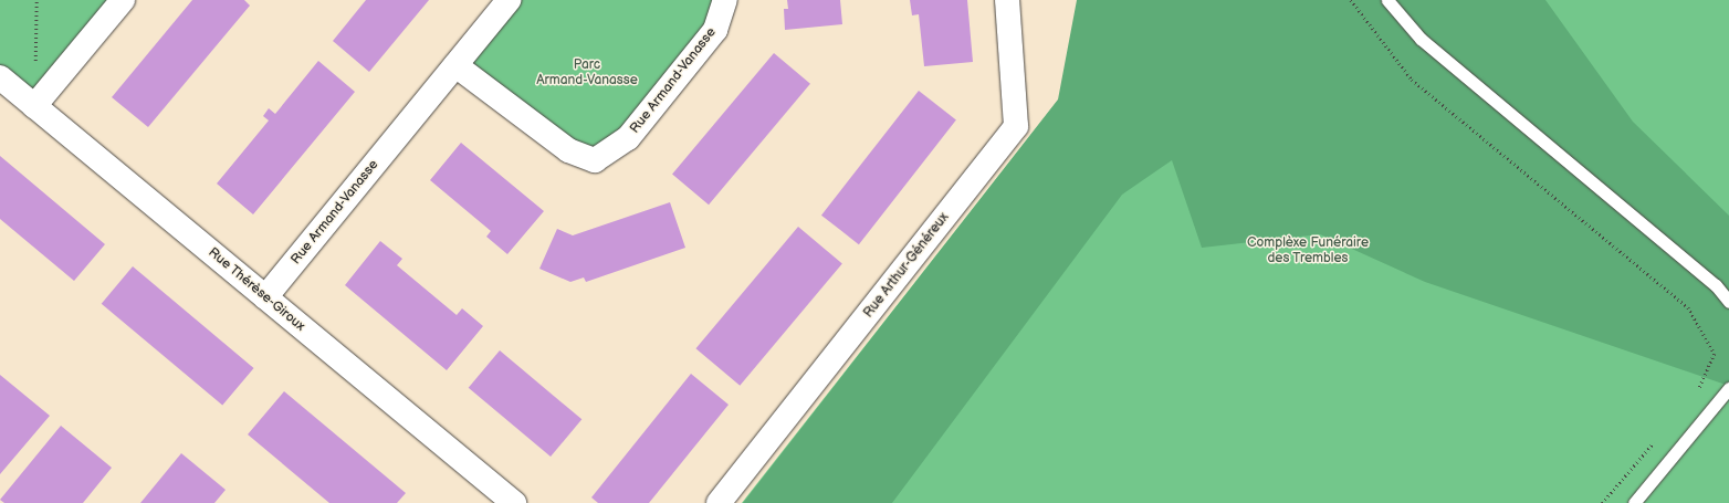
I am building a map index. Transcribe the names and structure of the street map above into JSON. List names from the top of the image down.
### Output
{
  "streets": {
    "street": ["Rue Armand-Vanasse", "Rue Arthur-Généreux", "Rue Thérèse-Giroux"]
  },
  "crossings": [
    ["Rue Armand-Vanasse", "Rue Thérèse-Giroux"]
  ],
  "parks": ["Parc Armand-Vanasse", "Complèxe Funéraire des Trembles"]
}
